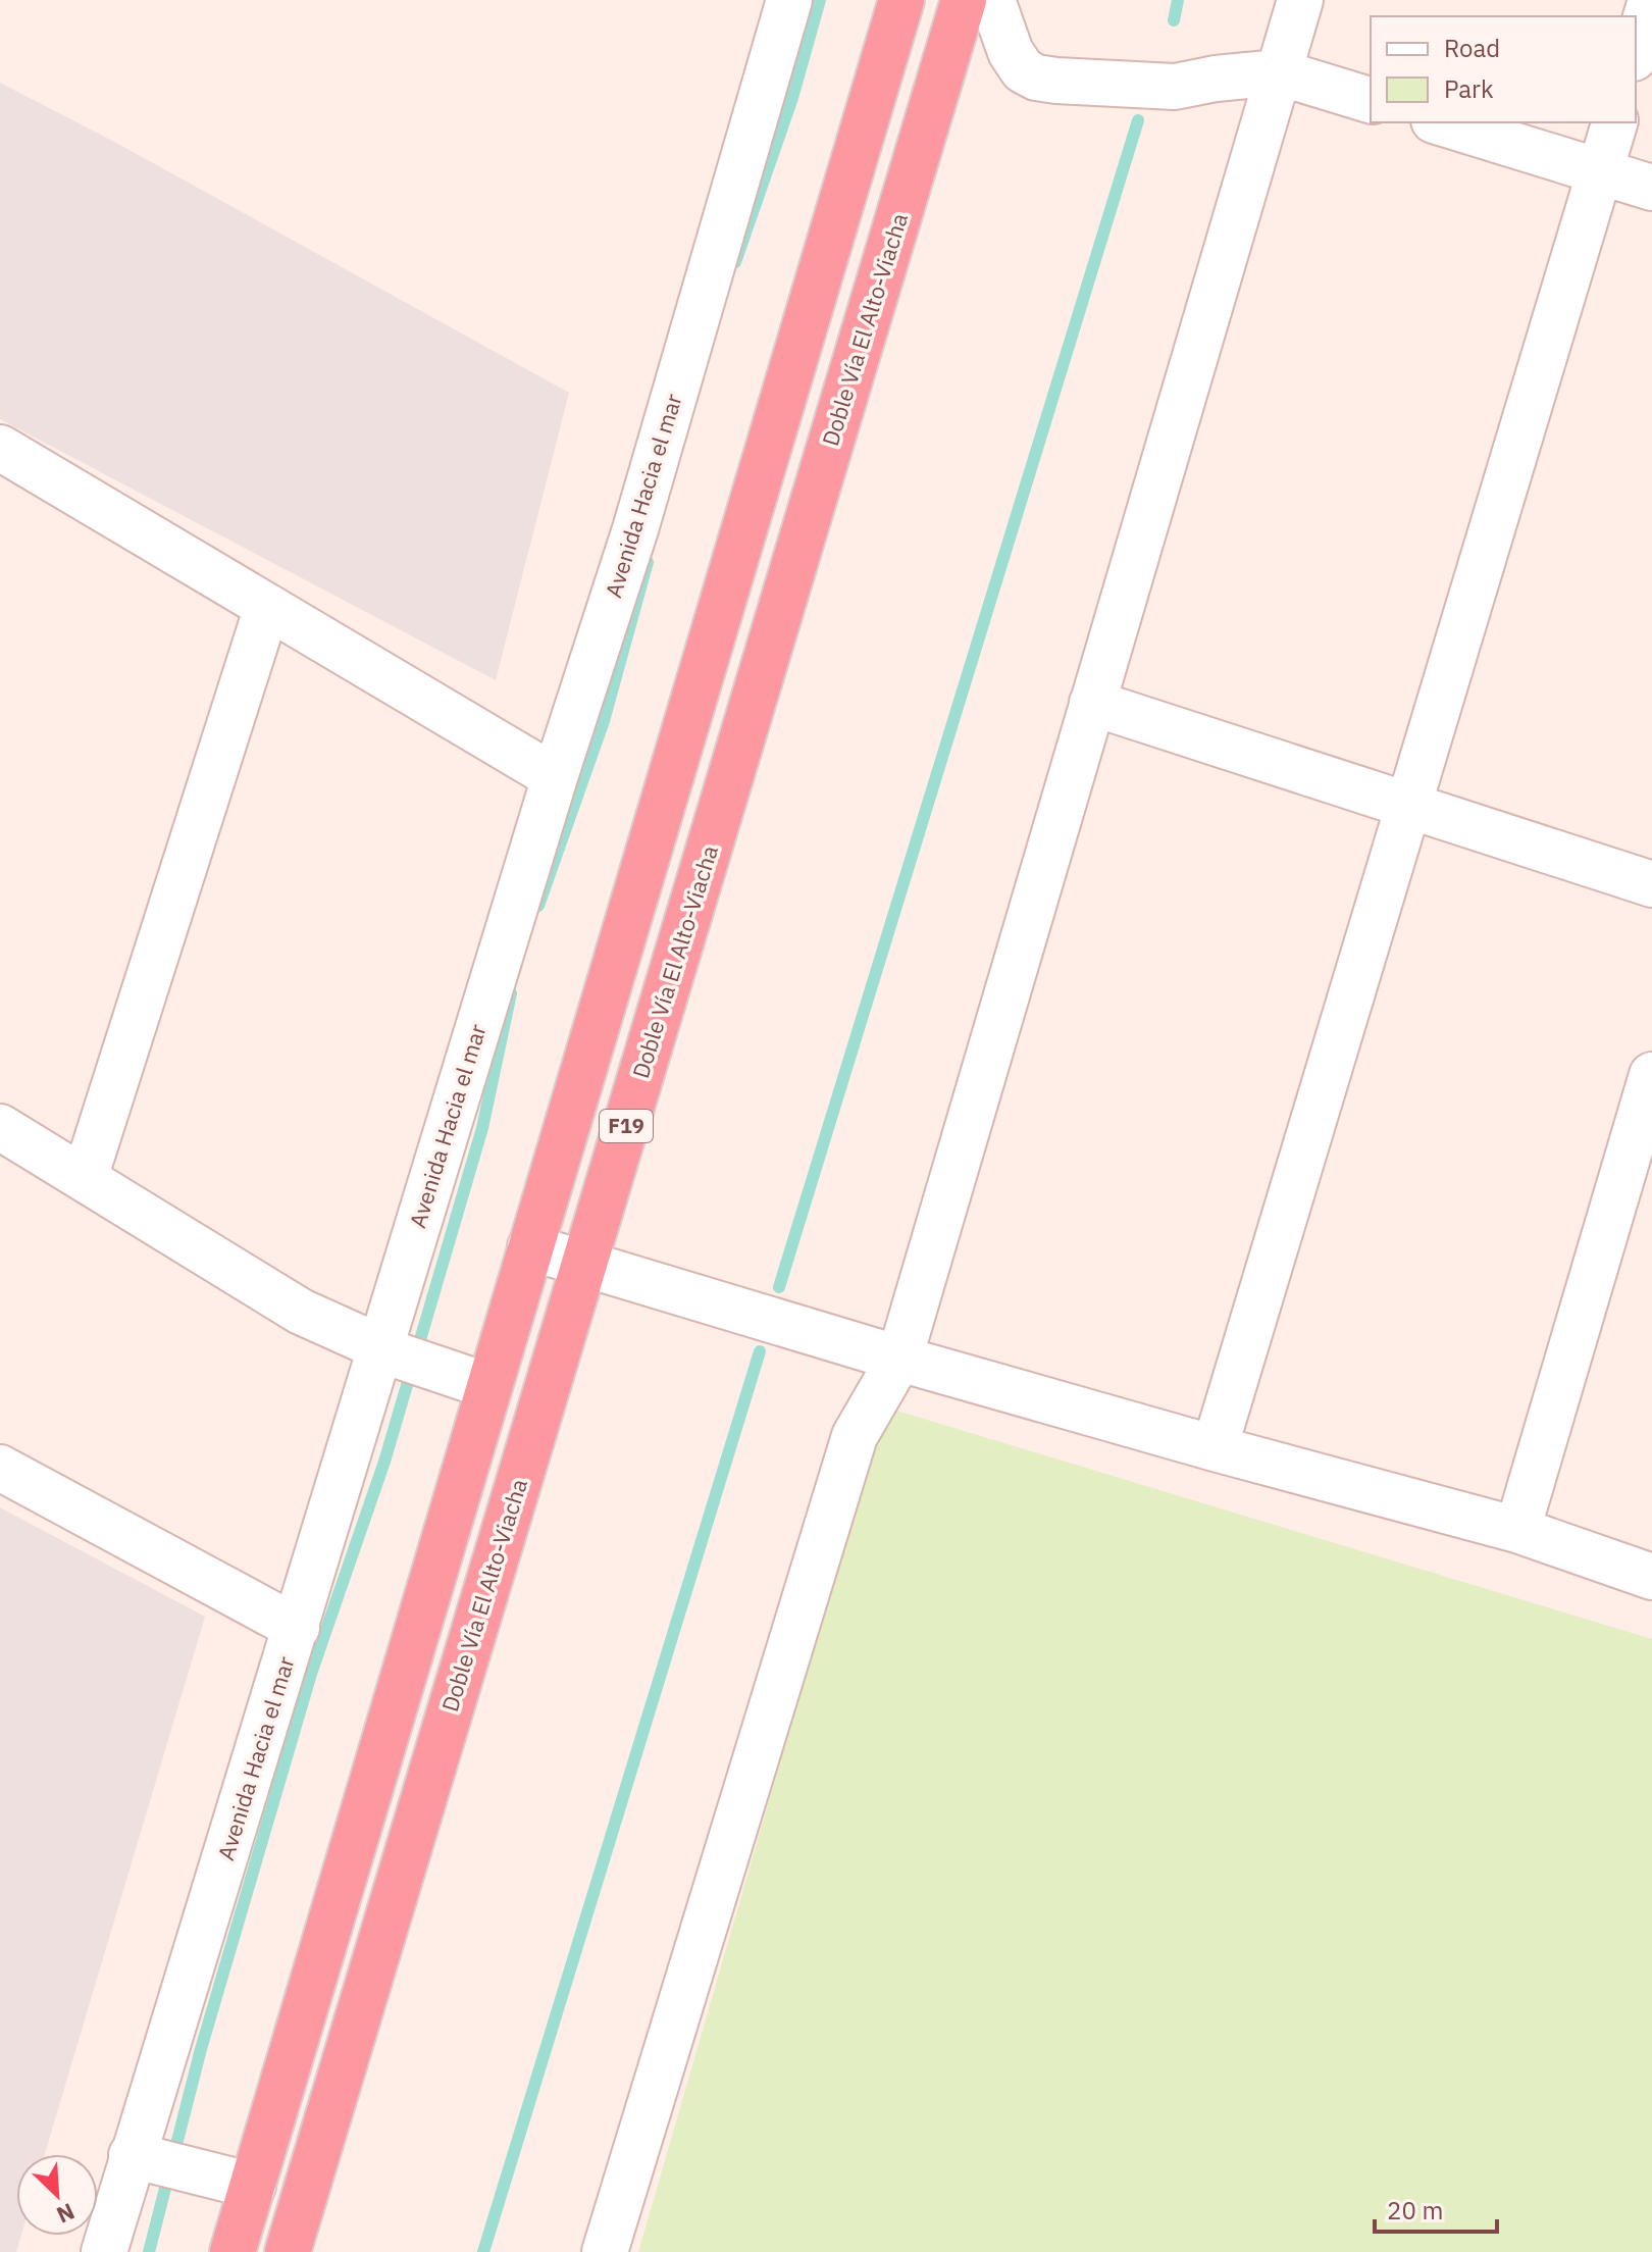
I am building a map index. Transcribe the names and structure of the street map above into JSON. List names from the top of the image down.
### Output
{
  "streets": {
    "highway": ["Doble Vía El Alto-Viacha", "F19"],
    "street": ["Avenida Hacia el mar"]
  },
  "legend": ["Road", "Park"],
  "scale_bar": "20 m",
  "north": "bottom right"
}
